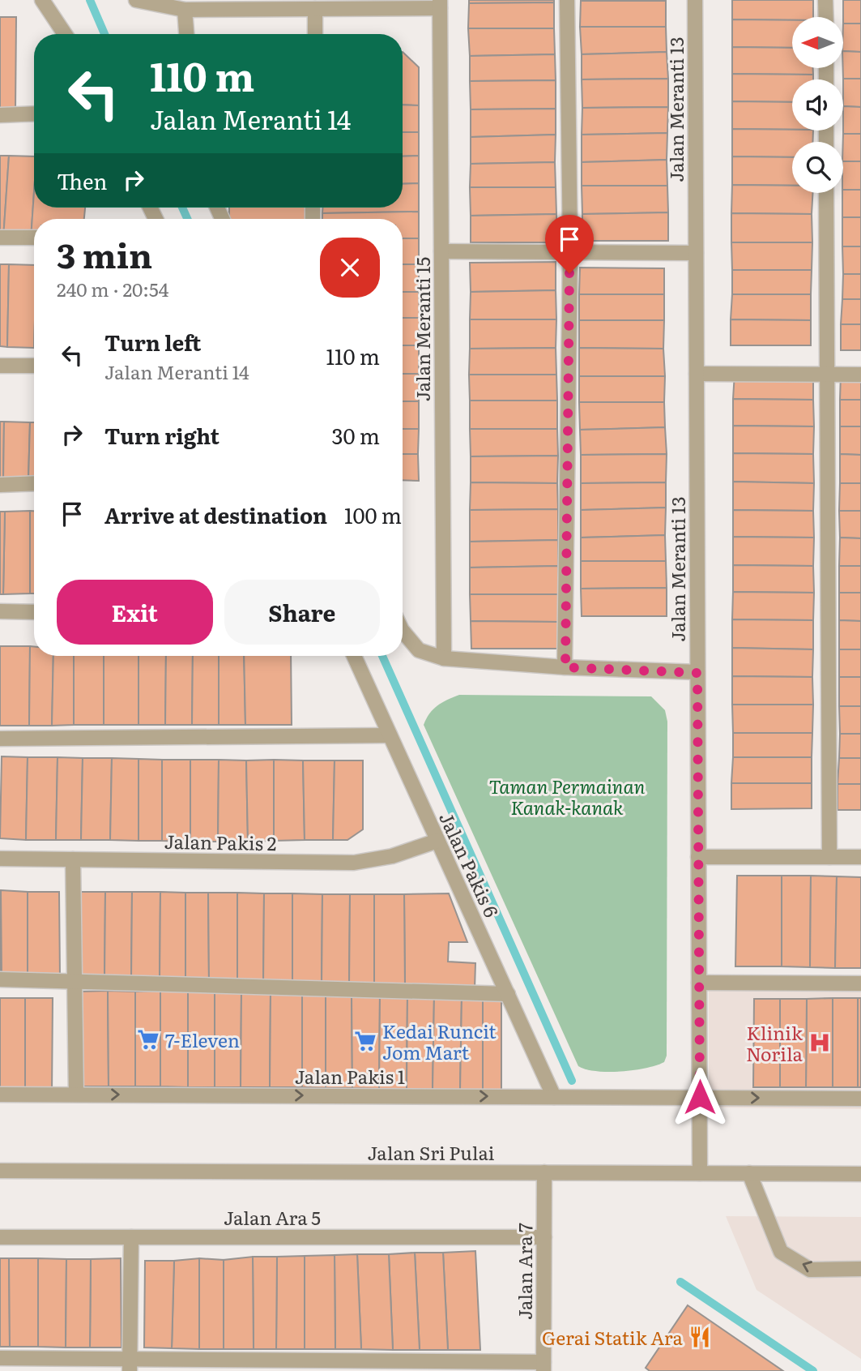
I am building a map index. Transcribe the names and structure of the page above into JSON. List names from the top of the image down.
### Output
{
  "streets": {
    "street": [
      "Jalan Meranti 13",
      "Jalan Meranti 15",
      "Jalan Pakis 2",
      "Jalan Pakis 6",
      "Jalan Pakis 1",
      "Jalan Sri Pulai",
      "Jalan Ara 5",
      "Jalan Ara 7"
    ]
  },
  "crossings": [
    ["Jalan Meranti 13", "Jalan Pakis 1"],
    ["Jalan Meranti 13", "Jalan Sri Pulai"],
    ["Jalan Pakis 2", "Jalan Pakis 6"],
    ["Jalan Pakis 6", "Jalan Pakis 1"],
    ["Jalan Sri Pulai", "Jalan Ara 7"],
    ["Jalan Ara 5", "Jalan Ara 7"]
  ],
  "parks": ["Taman Permainan Kanak-kanak"],
  "places": {
    "supermarket": ["7-Eleven", "Kedai Runcit Jom Mart"],
    "hospital": ["Klinik Norila"],
    "restaurant": ["Gerai Statik Ara"]
  },
  "north": "left",
  "page": {
    "turn": ["110 m", "Jalan Meranti 14"],
    "then": "Then",
    "heading": ["3 min", "240 m · 20:54"],
    "list": [
      {
        "name": "Turn left",
        "note": "Jalan Meranti 14",
        "value": "110 m"
      },
      {
        "name": "Turn right",
        "value": "30 m"
      },
      {
        "name": "Arrive at destination",
        "value": "100 m"
      }
    ],
    "buttons": ["Exit", "Share"]
  }
}
